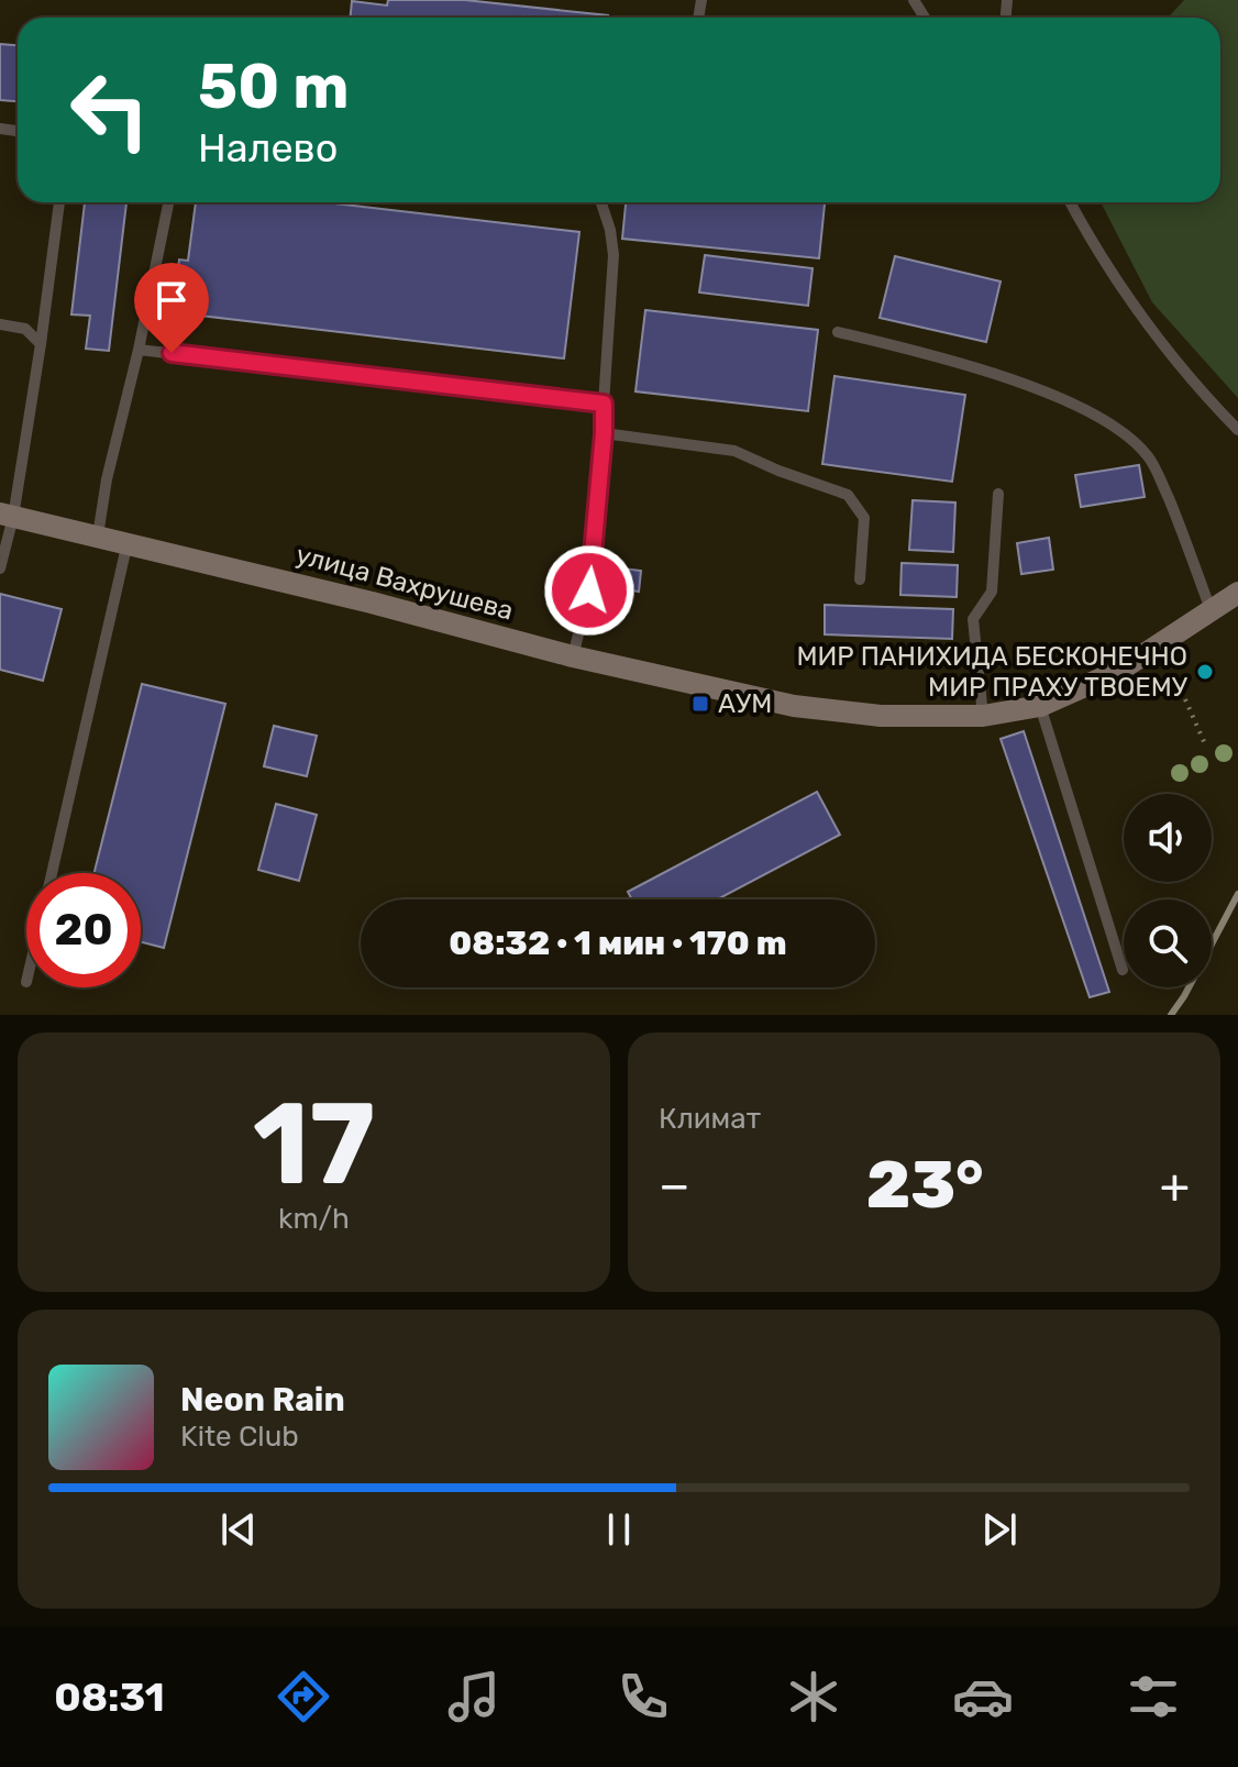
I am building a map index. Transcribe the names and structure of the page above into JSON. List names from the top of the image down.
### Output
{
  "streets": {
    "main road": ["улица Вахрушева"]
  },
  "places": {
    "other": ["МИР ПАНИХИДА БЕСКОНЕЧНО МИР ПРАХУ ТВОЕМУ"],
    "transit": ["АУМ"]
  },
  "page": {
    "turn": ["50 m", "Налево"],
    "limit": "20",
    "trip": "08:32 · 1 мин · 170 m",
    "tile": [
      ["17", "km/h"],
      "Климат"
    ],
    "heat": ["−", "23°", "+"],
    "song": ["Neon Rain", "Kite Club"],
    "tabs": "08:31"
  }
}
